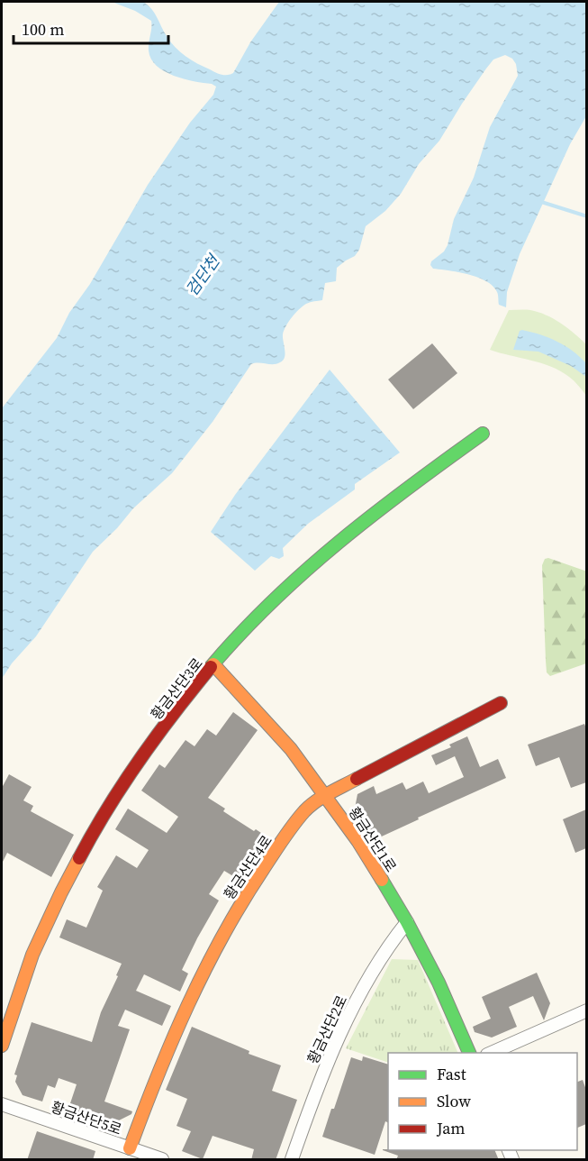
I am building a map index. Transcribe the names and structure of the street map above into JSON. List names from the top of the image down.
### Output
{
  "streets": {
    "street": [
      "황금산단3로",
      "황금산단1로",
      "황금산단4로",
      "황금산단2로",
      "황금산단5로"
    ]
  },
  "crossings": [
    ["황금산단3로", "황금산단1로"],
    ["황금산단1로", "황금산단4로"],
    ["황금산단1로", "황금산단2로"],
    ["황금산단4로", "황금산단5로"]
  ],
  "water": ["검단천"],
  "legend": ["Fast", "Slow", "Jam"],
  "scale_bar": "100 m"
}
